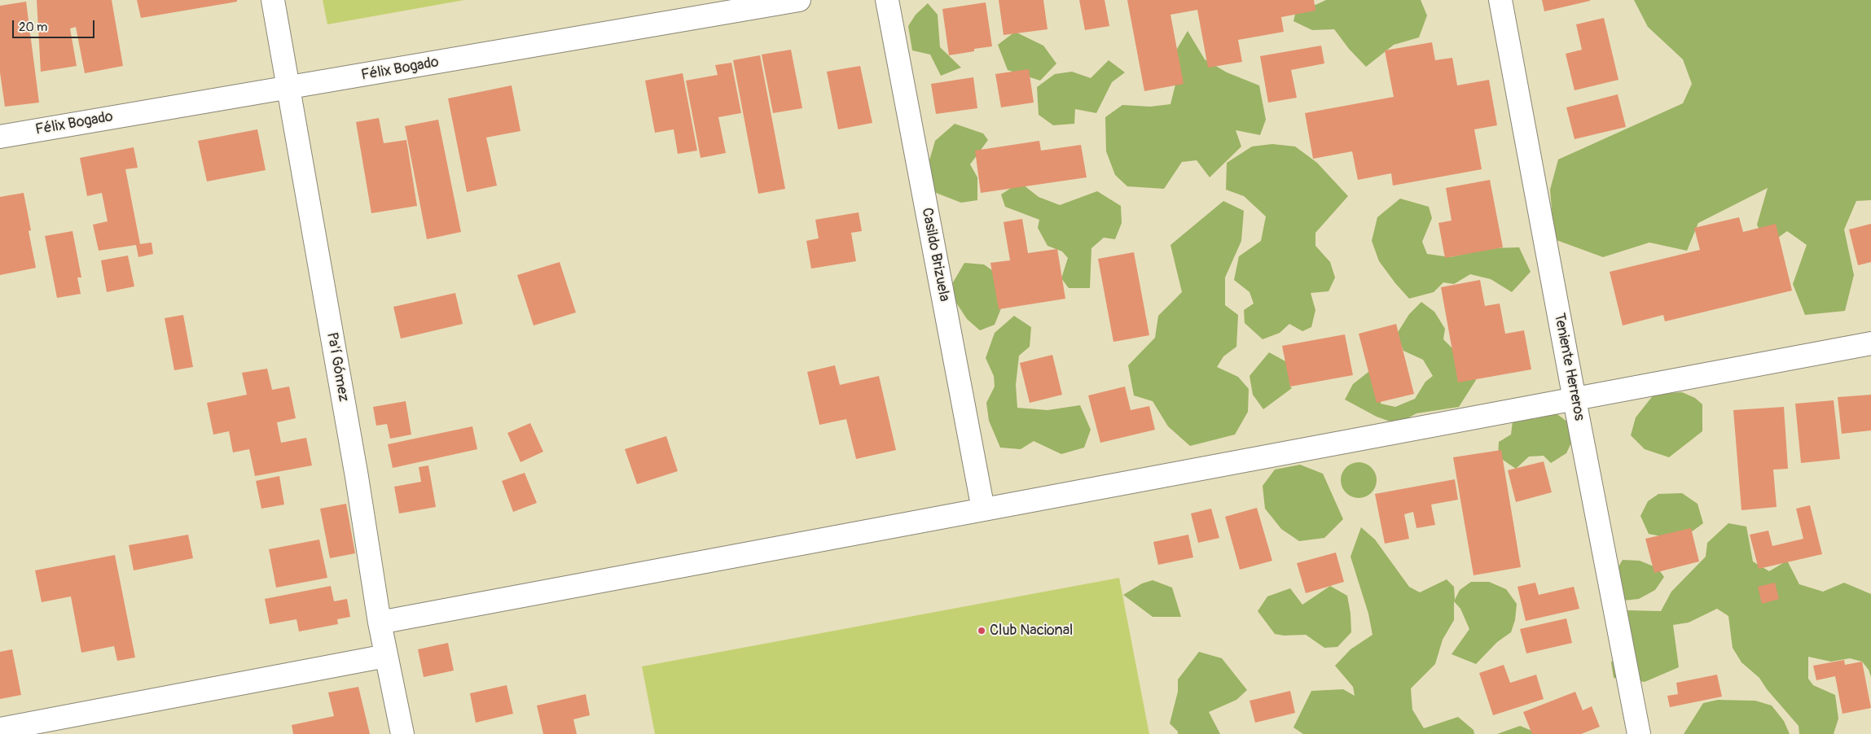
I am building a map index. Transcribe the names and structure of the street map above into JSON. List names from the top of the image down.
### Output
{
  "streets": {
    "street": [
      "Félix Bogado",
      "Casildo Brizuela",
      "Pa'í Gómez",
      "Teniente Herreros"
    ]
  },
  "crossings": [
    ["Félix Bogado", "Pa'í Gómez"]
  ],
  "places": ["Club Nacional"],
  "scale_bar": "20 m"
}
